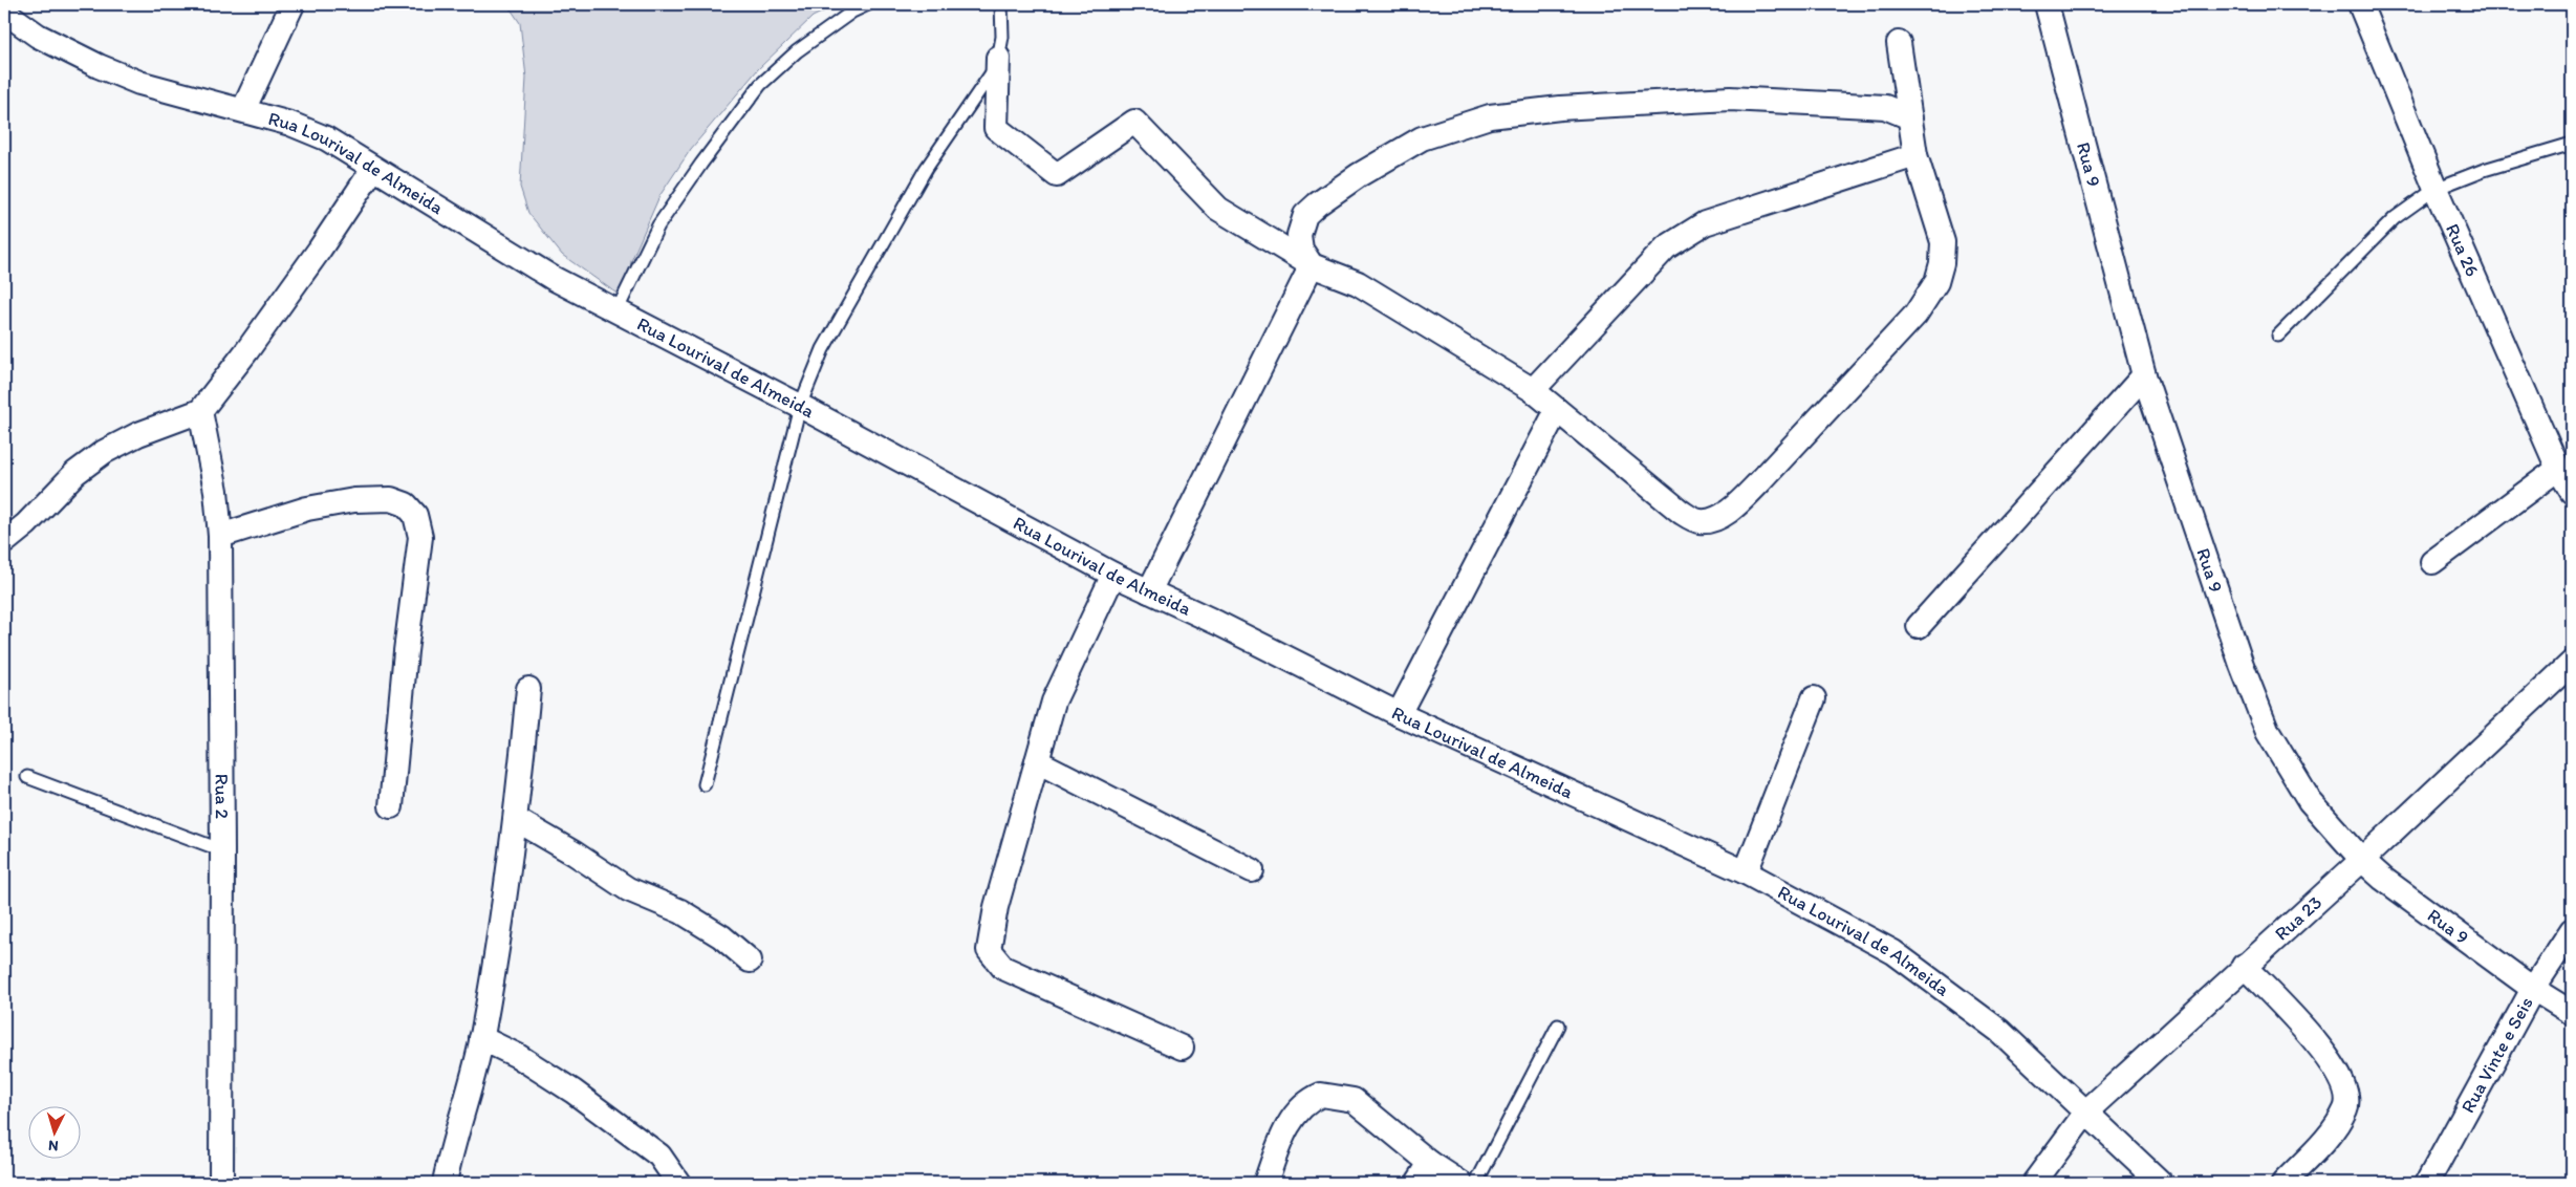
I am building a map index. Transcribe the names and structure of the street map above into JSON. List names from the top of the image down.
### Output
{
  "streets": {
    "street": [
      "Rua Lourival de Almeida",
      "Rua 9",
      "Rua 26",
      "Rua 2",
      "Rua 23",
      "Rua Vinte e Seis"
    ]
  },
  "crossings": [
    ["Rua Lourival de Almeida", "Rua 23"],
    ["Rua 9", "Rua 23"],
    ["Rua 9", "Rua Vinte e Seis"]
  ],
  "north": "bottom"
}
